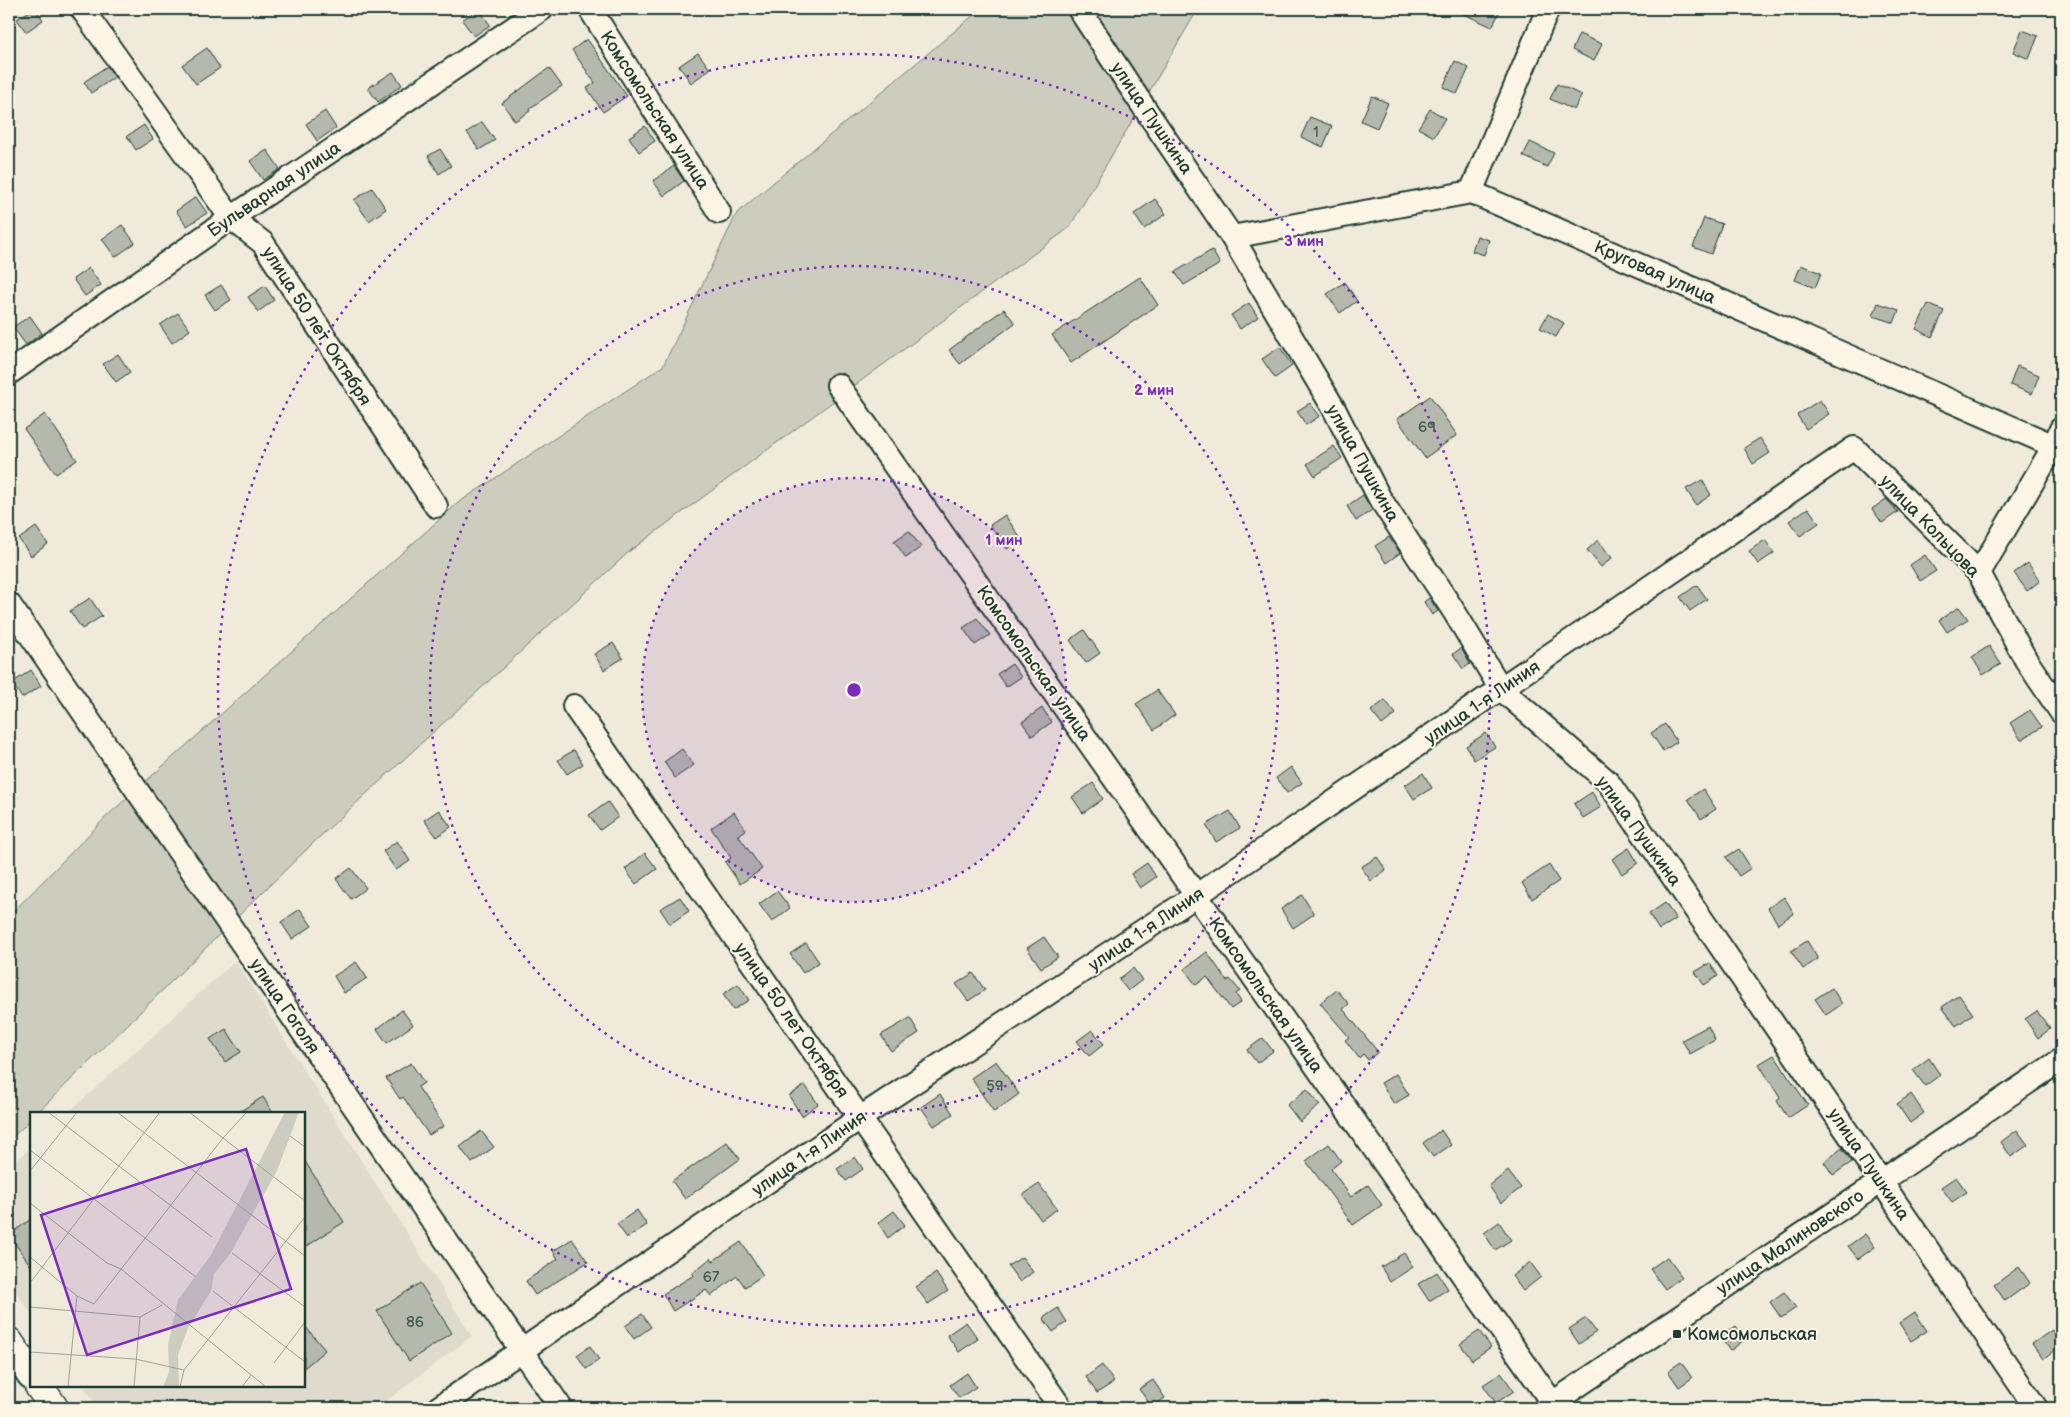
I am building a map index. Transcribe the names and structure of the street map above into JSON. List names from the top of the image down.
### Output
{
  "streets": {
    "street": [
      "Комсомольская улица",
      "улица Пушкина",
      "Бульварная улица",
      "Круговая улица",
      "улица 50 лет Октября",
      "улица Кольцова",
      "улица 1-я Линия",
      "улица Гоголя",
      "улица Малиновского"
    ]
  },
  "crossings": [
    ["Комсомольская улица", "улица 1-я Линия"],
    ["Комсомольская улица", "улица Малиновского"],
    ["улица Пушкина", "улица 1-я Линия"],
    ["улица Пушкина", "улица Малиновского"],
    ["Бульварная улица", "улица 50 лет Октября"],
    ["улица 50 лет Октября", "улица 1-я Линия"],
    ["улица Кольцова", "улица 1-я Линия"],
    ["улица 1-я Линия", "улица Гоголя"]
  ],
  "places": {
    "transit": ["Комсомольская"]
  },
  "house_numbers": [
    "1",
    "69",
    "59",
    "67",
    "86"
  ],
  "rings": ["3 мин", "2 мин", "1 мин"]
}
